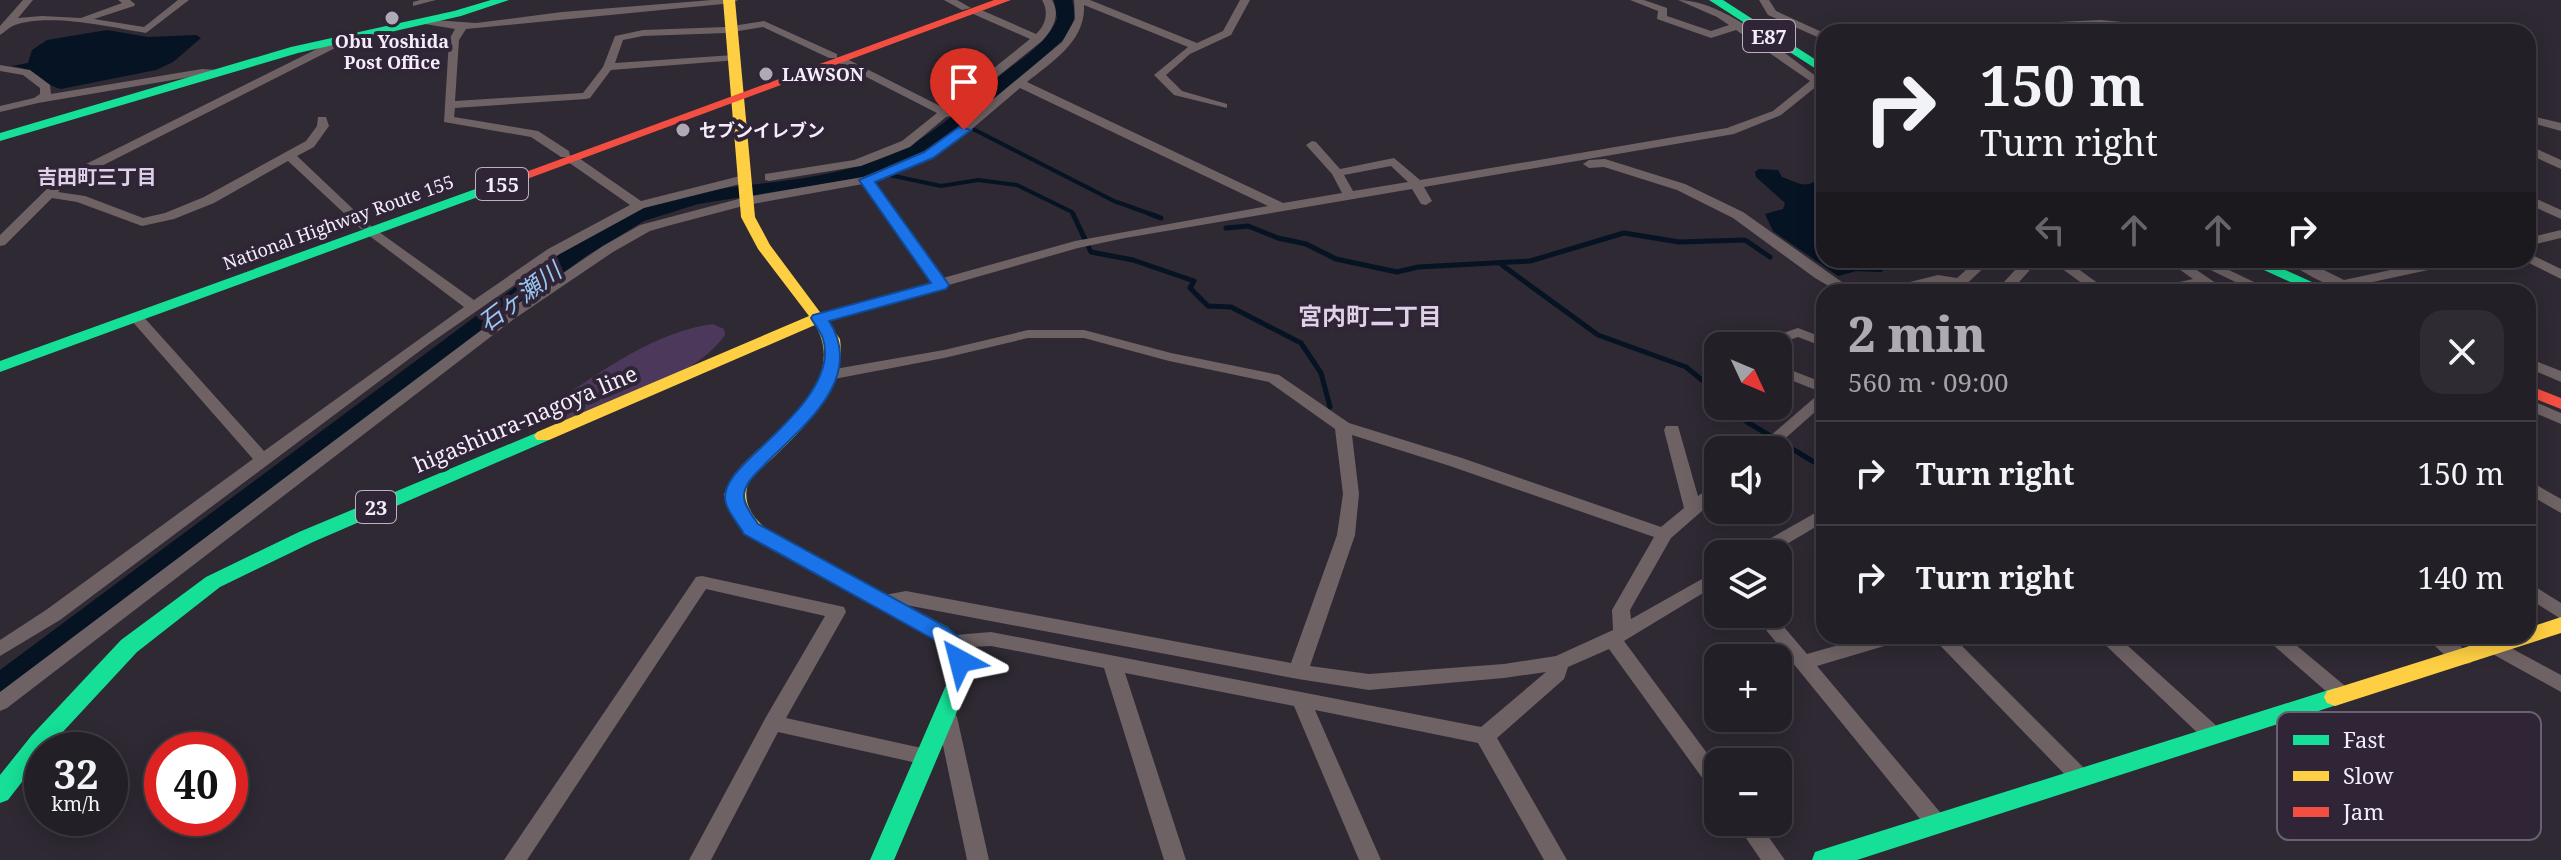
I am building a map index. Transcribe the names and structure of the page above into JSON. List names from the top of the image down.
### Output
{
  "streets": {
    "main road": [
      "E87",
      "155",
      "National Highway Route 155",
      "higashiura-nagoya line",
      "23"
    ]
  },
  "districts": ["吉田町三丁目", "宮内町二丁目"],
  "water": ["石ヶ瀬川"],
  "places": ["Obu Yoshida Post Office", "LAWSON", "セブンイレブン"],
  "legend": ["Fast", "Slow", "Jam"],
  "north": "bottom right",
  "page": {
    "turn": ["150 m", "Turn right"],
    "heading": ["2 min", "560 m · 09:00"],
    "map_buttons": ["+", "−"],
    "list": [
      {
        "name": "Turn right",
        "value": "150 m"
      },
      {
        "name": "Turn right",
        "value": "140 m"
      }
    ],
    "speed": "32 km/h",
    "limit": "40"
  }
}
